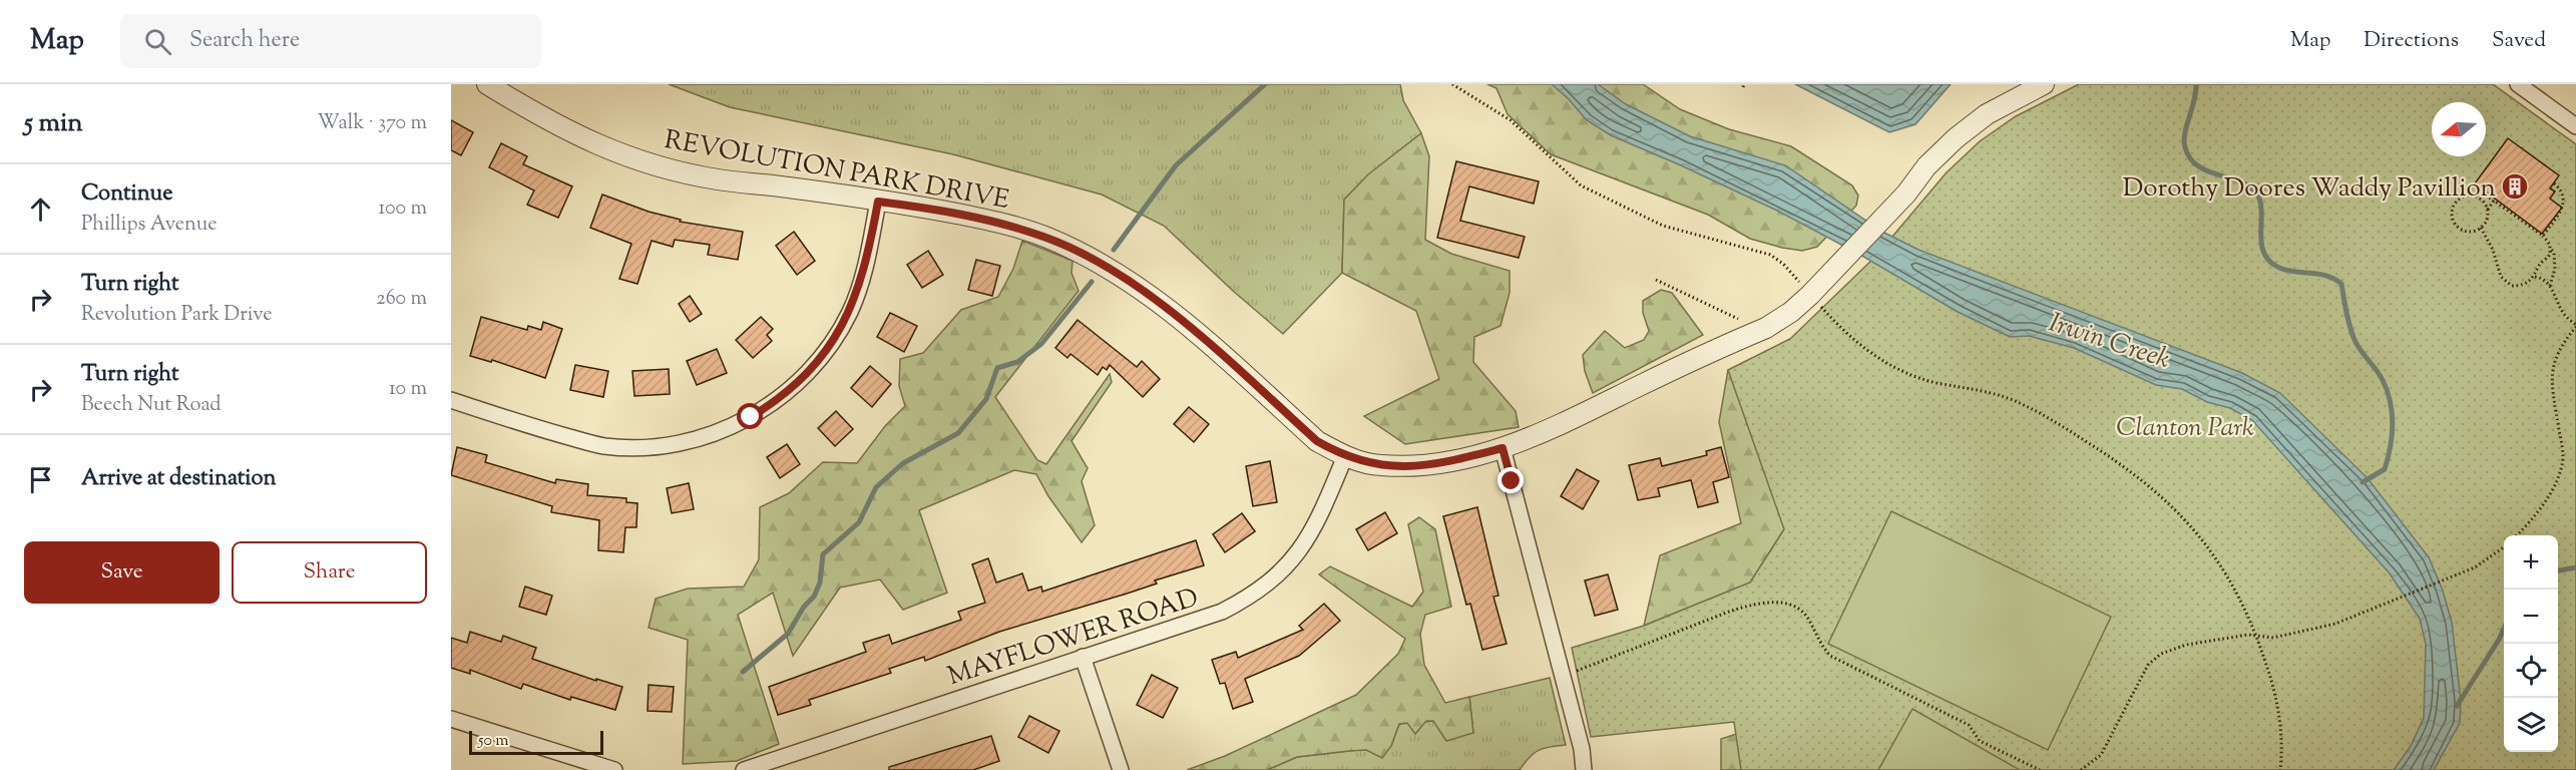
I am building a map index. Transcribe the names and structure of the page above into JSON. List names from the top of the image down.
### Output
{
  "streets": {
    "street": ["REVOLUTION PARK DRIVE", "MAYFLOWER ROAD"]
  },
  "crossings": [
    ["REVOLUTION PARK DRIVE", "MAYFLOWER ROAD"]
  ],
  "water": ["Irwin Creek"],
  "parks": ["Clanton Park"],
  "places": {
    "building": ["Dorothy Doores Waddy Pavillion"]
  },
  "scale_bar": "50 m",
  "north": "left",
  "page": {
    "header": "Map",
    "search": "Search here",
    "nav": ["Map", "Directions", "Saved"],
    "heading": ["5 min", "Walk · 370 m"],
    "list": [
      ["Continue", "Phillips Avenue", "100 m"],
      ["Turn right", "Revolution Park Drive", "260 m"],
      ["Turn right", "Beech Nut Road", "10 m"],
      "Arrive at destination"
    ],
    "buttons": ["Save", "Share"],
    "map_buttons": ["+", "−"],
    "scale": "50 m"
  }
}
